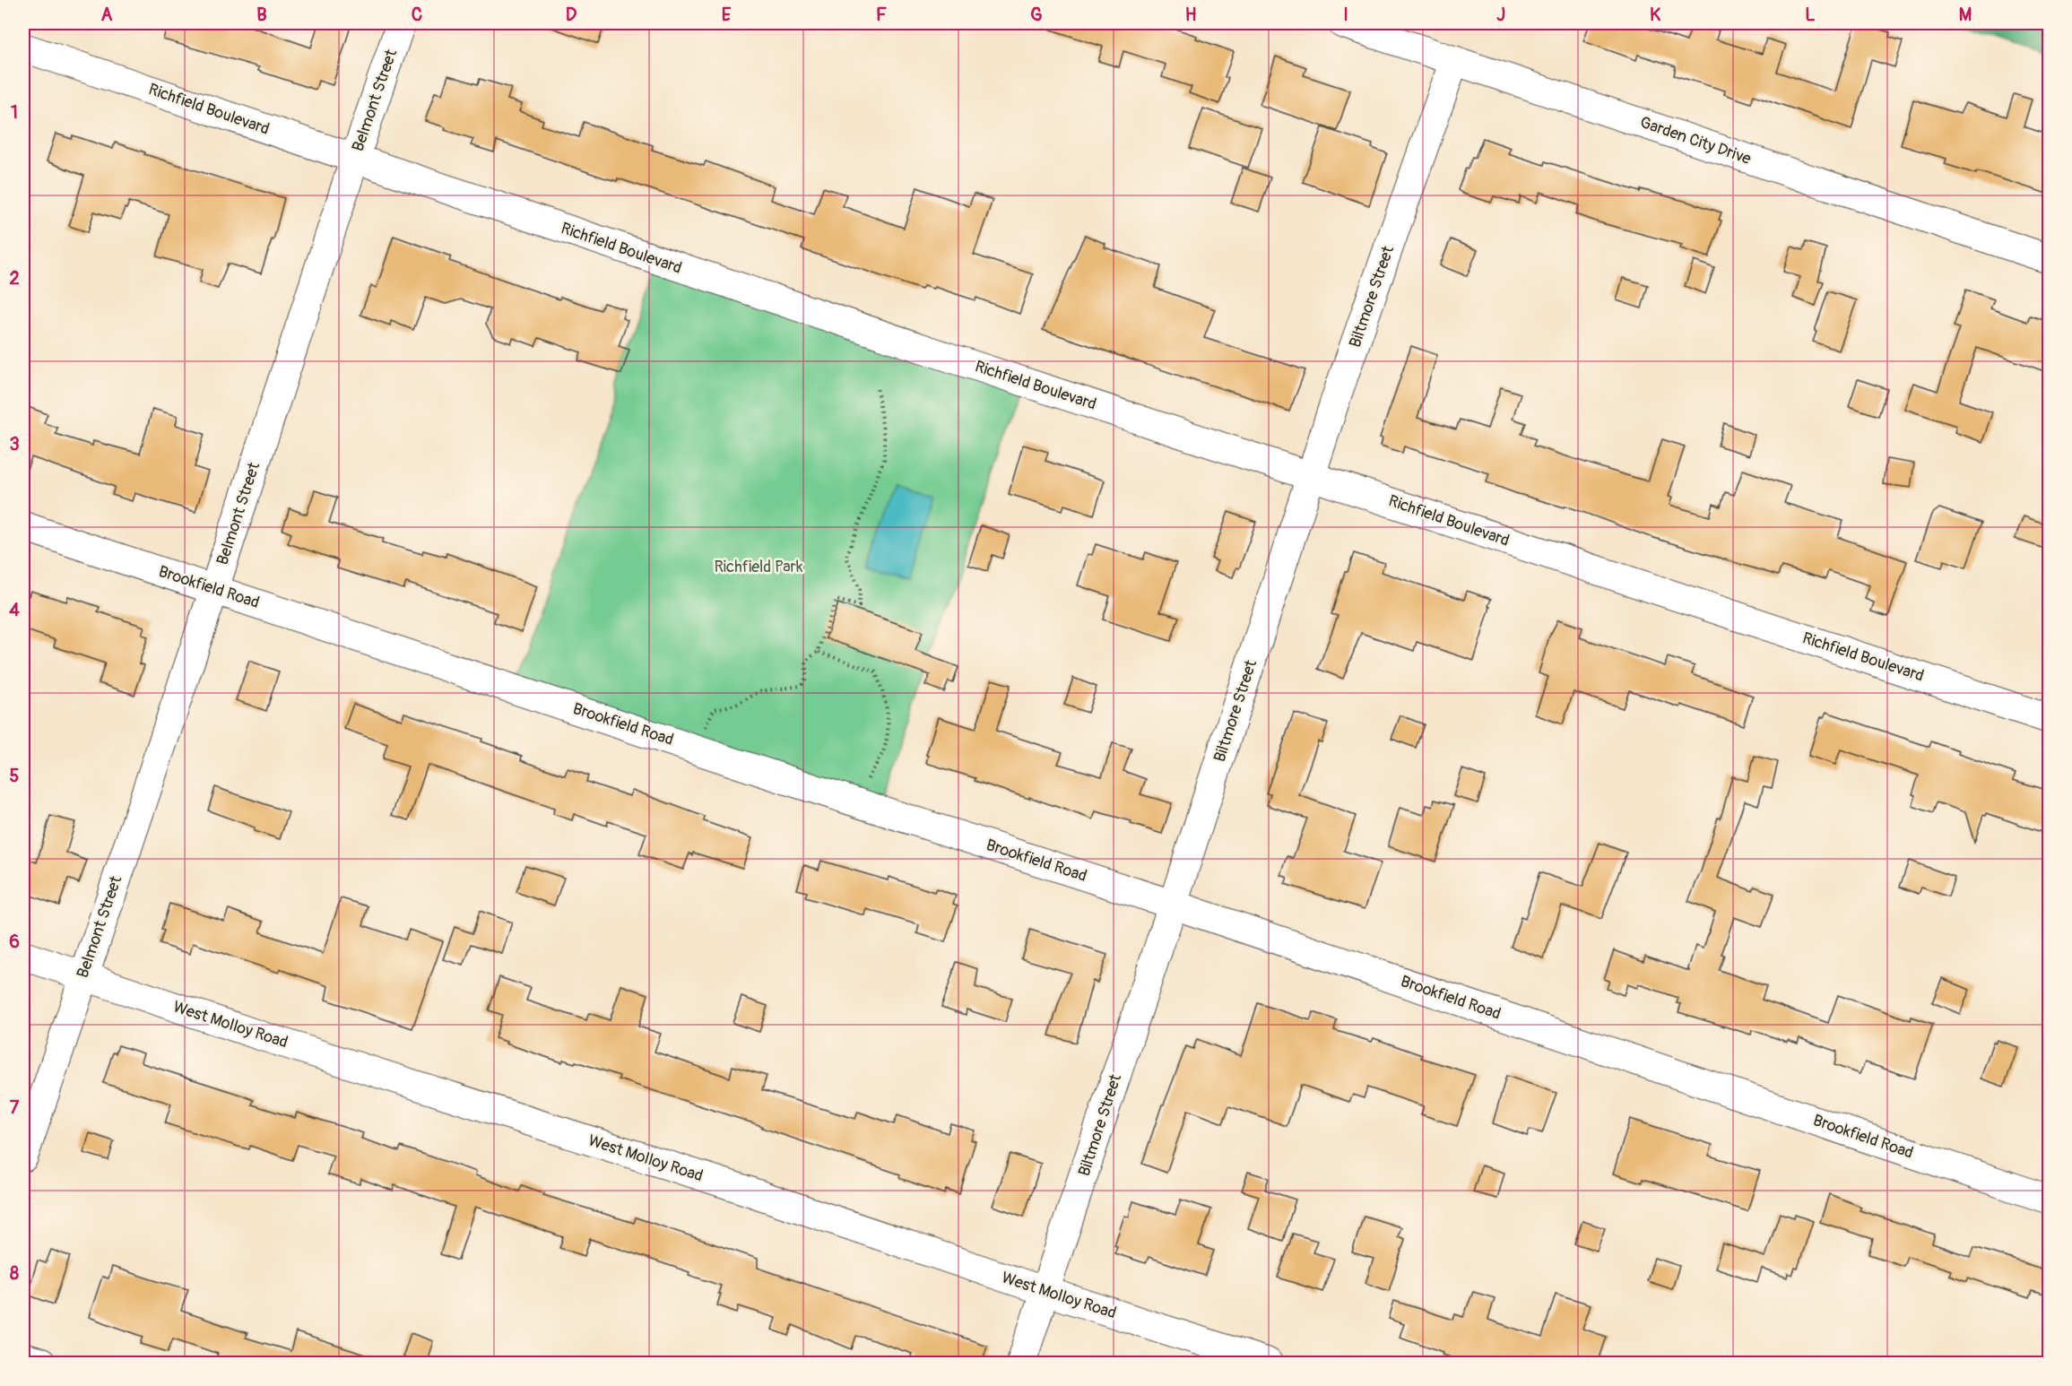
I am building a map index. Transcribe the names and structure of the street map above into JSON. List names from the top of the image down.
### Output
{
  "streets": {
    "street": [
      "Belmont Street",
      "Richfield Boulevard",
      "Garden City Drive",
      "Biltmore Street",
      "Brookfield Road",
      "West Molloy Road"
    ]
  },
  "crossings": [
    ["Belmont Street", "Richfield Boulevard"],
    ["Belmont Street", "Brookfield Road"],
    ["Belmont Street", "West Molloy Road"],
    ["Richfield Boulevard", "Biltmore Street"],
    ["Garden City Drive", "Biltmore Street"],
    ["Biltmore Street", "Brookfield Road"],
    ["Biltmore Street", "West Molloy Road"]
  ],
  "parks": ["Richfield Park"],
  "grid": {
    "columns": [
      "A",
      "B",
      "C",
      "D",
      "E",
      "F",
      "G",
      "H",
      "I",
      "J",
      "K",
      "L",
      "M"
    ],
    "rows": [
      "1",
      "2",
      "3",
      "4",
      "5",
      "6",
      "7",
      "8"
    ]
  }
}
